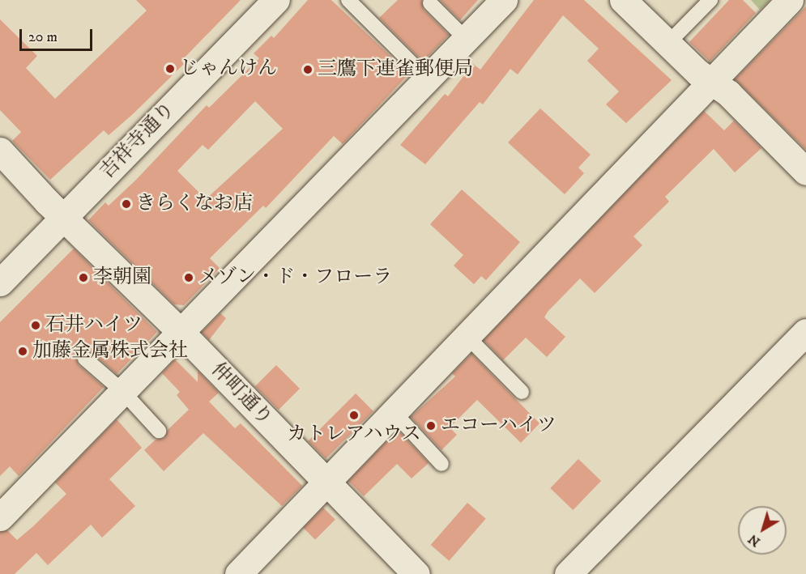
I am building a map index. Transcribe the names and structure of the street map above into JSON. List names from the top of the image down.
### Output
{
  "streets": {
    "street": ["吉祥寺通り", "仲町通り"]
  },
  "crossings": [
    ["吉祥寺通り", "仲町通り"]
  ],
  "places": [
    "じゃんけん",
    "三鷹下連雀郵便局",
    "きらくなお店",
    "李朝園",
    "メゾン・ド・フローラ",
    "石井ハイツ",
    "加藤金属株式会社",
    "カトレアハウス",
    "エコーハイツ"
  ],
  "scale_bar": "20 m",
  "north": "bottom left"
}
